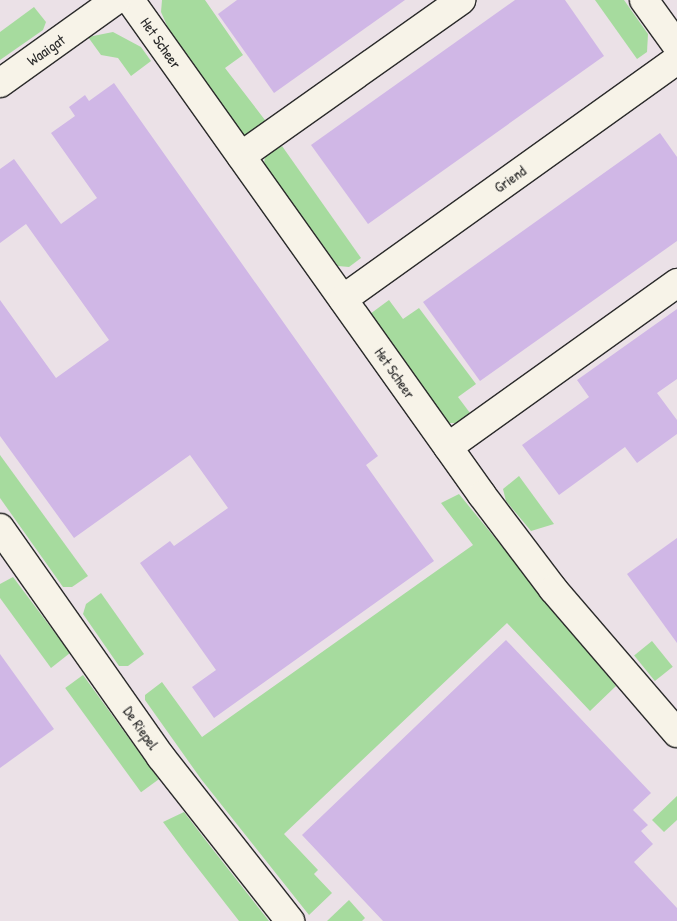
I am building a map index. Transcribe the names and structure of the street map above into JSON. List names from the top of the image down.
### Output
{
  "streets": {
    "street": [
      "Het Scheer",
      "Waaigat",
      "Griend",
      "De Riepel"
    ]
  },
  "crossings": [
    ["Het Scheer", "Griend"]
  ]
}
